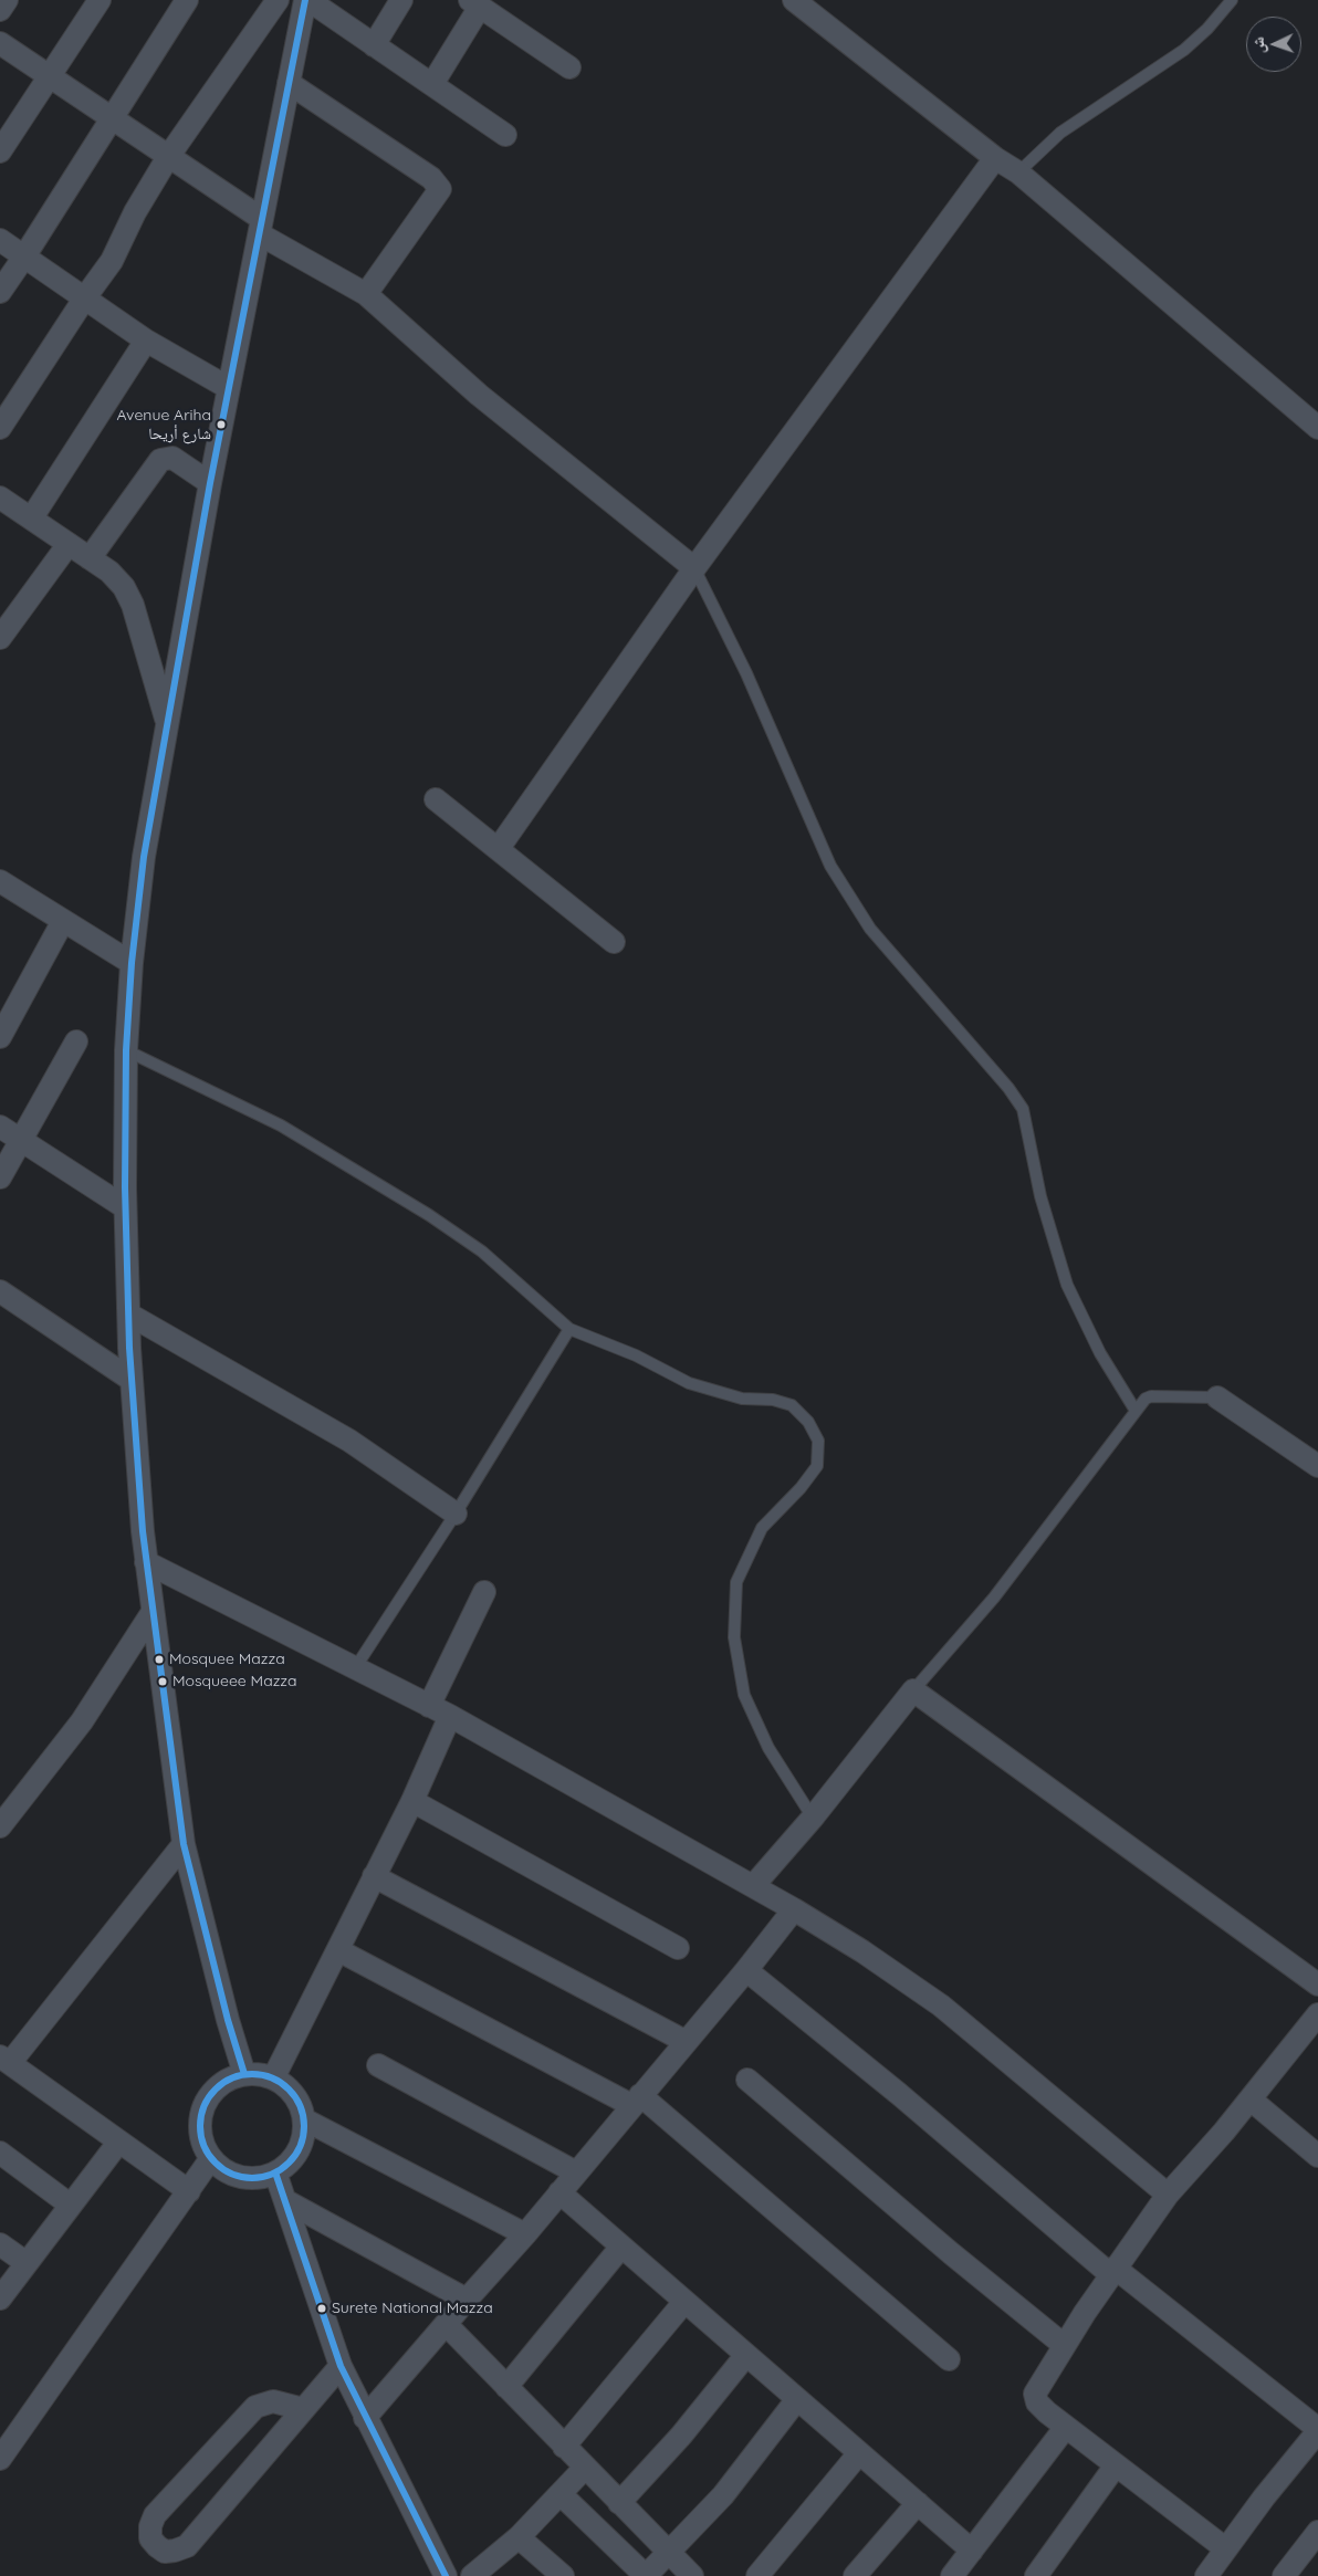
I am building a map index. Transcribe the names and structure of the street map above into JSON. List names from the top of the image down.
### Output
{
  "places": [
    "Avenue Ariha شارع أريحا",
    "Mosquee Mazza",
    "Mosqueee Mazza",
    "Surete National Mazza"
  ],
  "north": "left"
}
